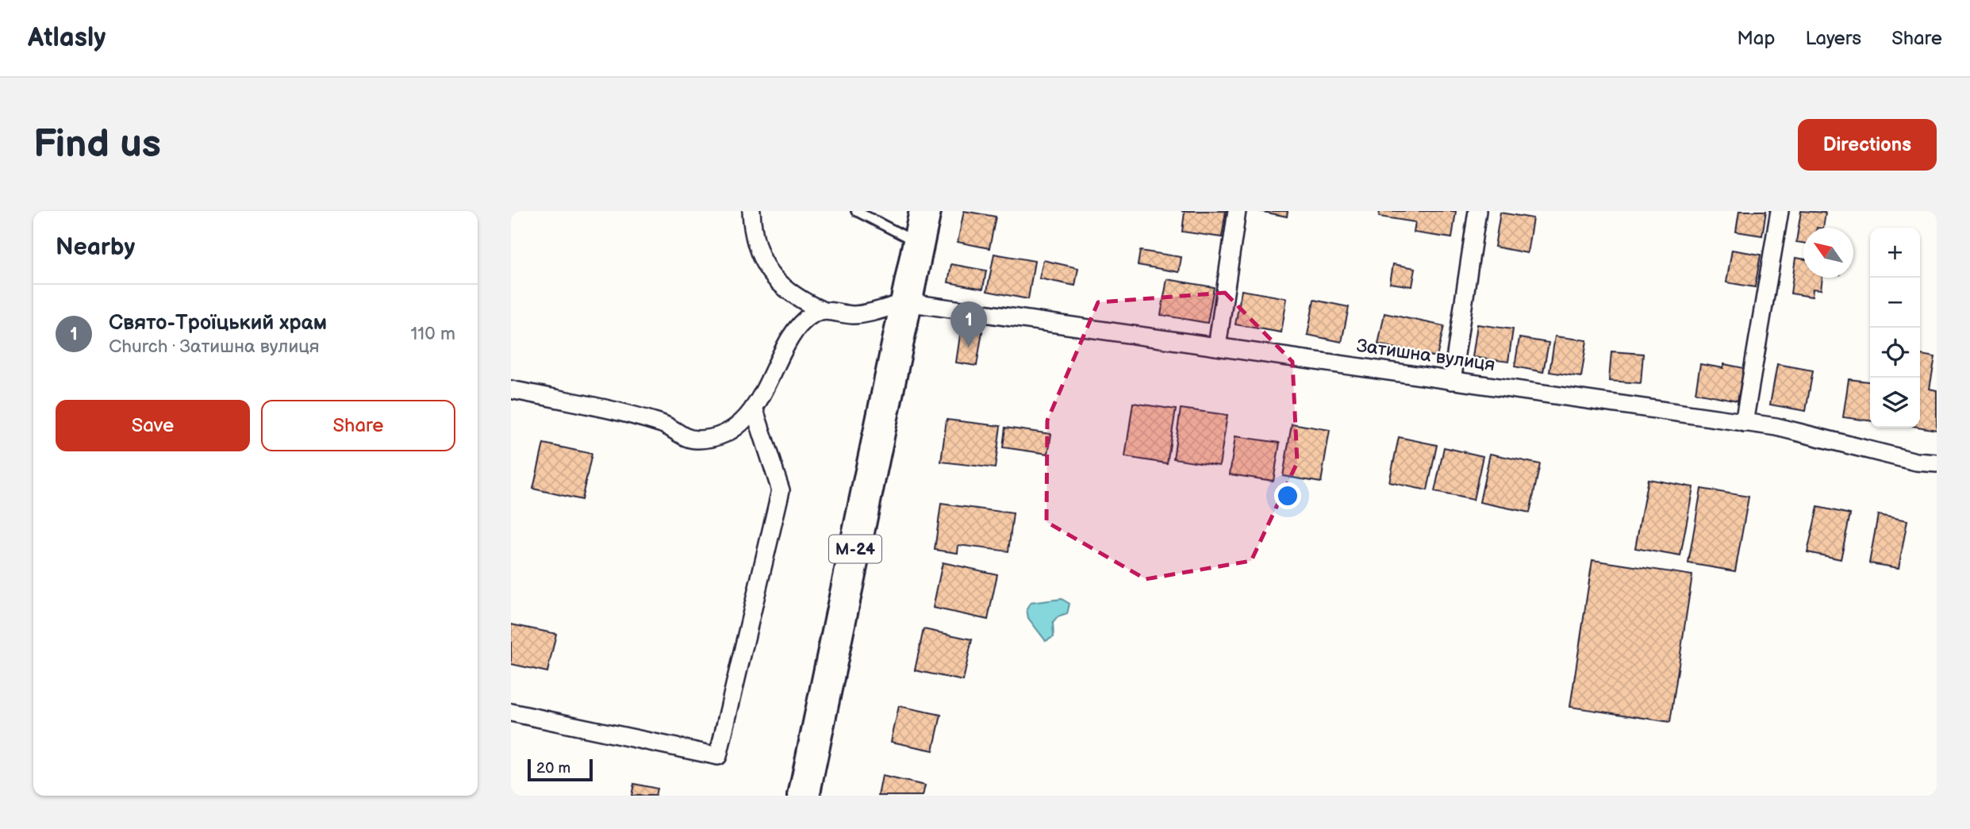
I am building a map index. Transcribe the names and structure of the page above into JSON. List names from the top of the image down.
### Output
{
  "streets": {
    "highway": ["М-24"],
    "street": ["Затишна вулиця"]
  },
  "crossings": [
    ["Затишна вулиця", "М-24"]
  ],
  "scale_bar": "20 m",
  "north": "top left",
  "page": {
    "header": "Atlasly",
    "nav": ["Map", "Layers", "Share"],
    "buttons": [
      "Directions",
      ["Save", "Share"]
    ],
    "title": "Find us",
    "heading": "Nearby",
    "map_buttons": ["+", "−"],
    "list": [
      {
        "mark": "1",
        "name": "Свято-Троїцький храм",
        "note": "Church · Затишна вулиця",
        "value": "110 m"
      }
    ],
    "pins": "1",
    "scale": "20 m"
  }
}
